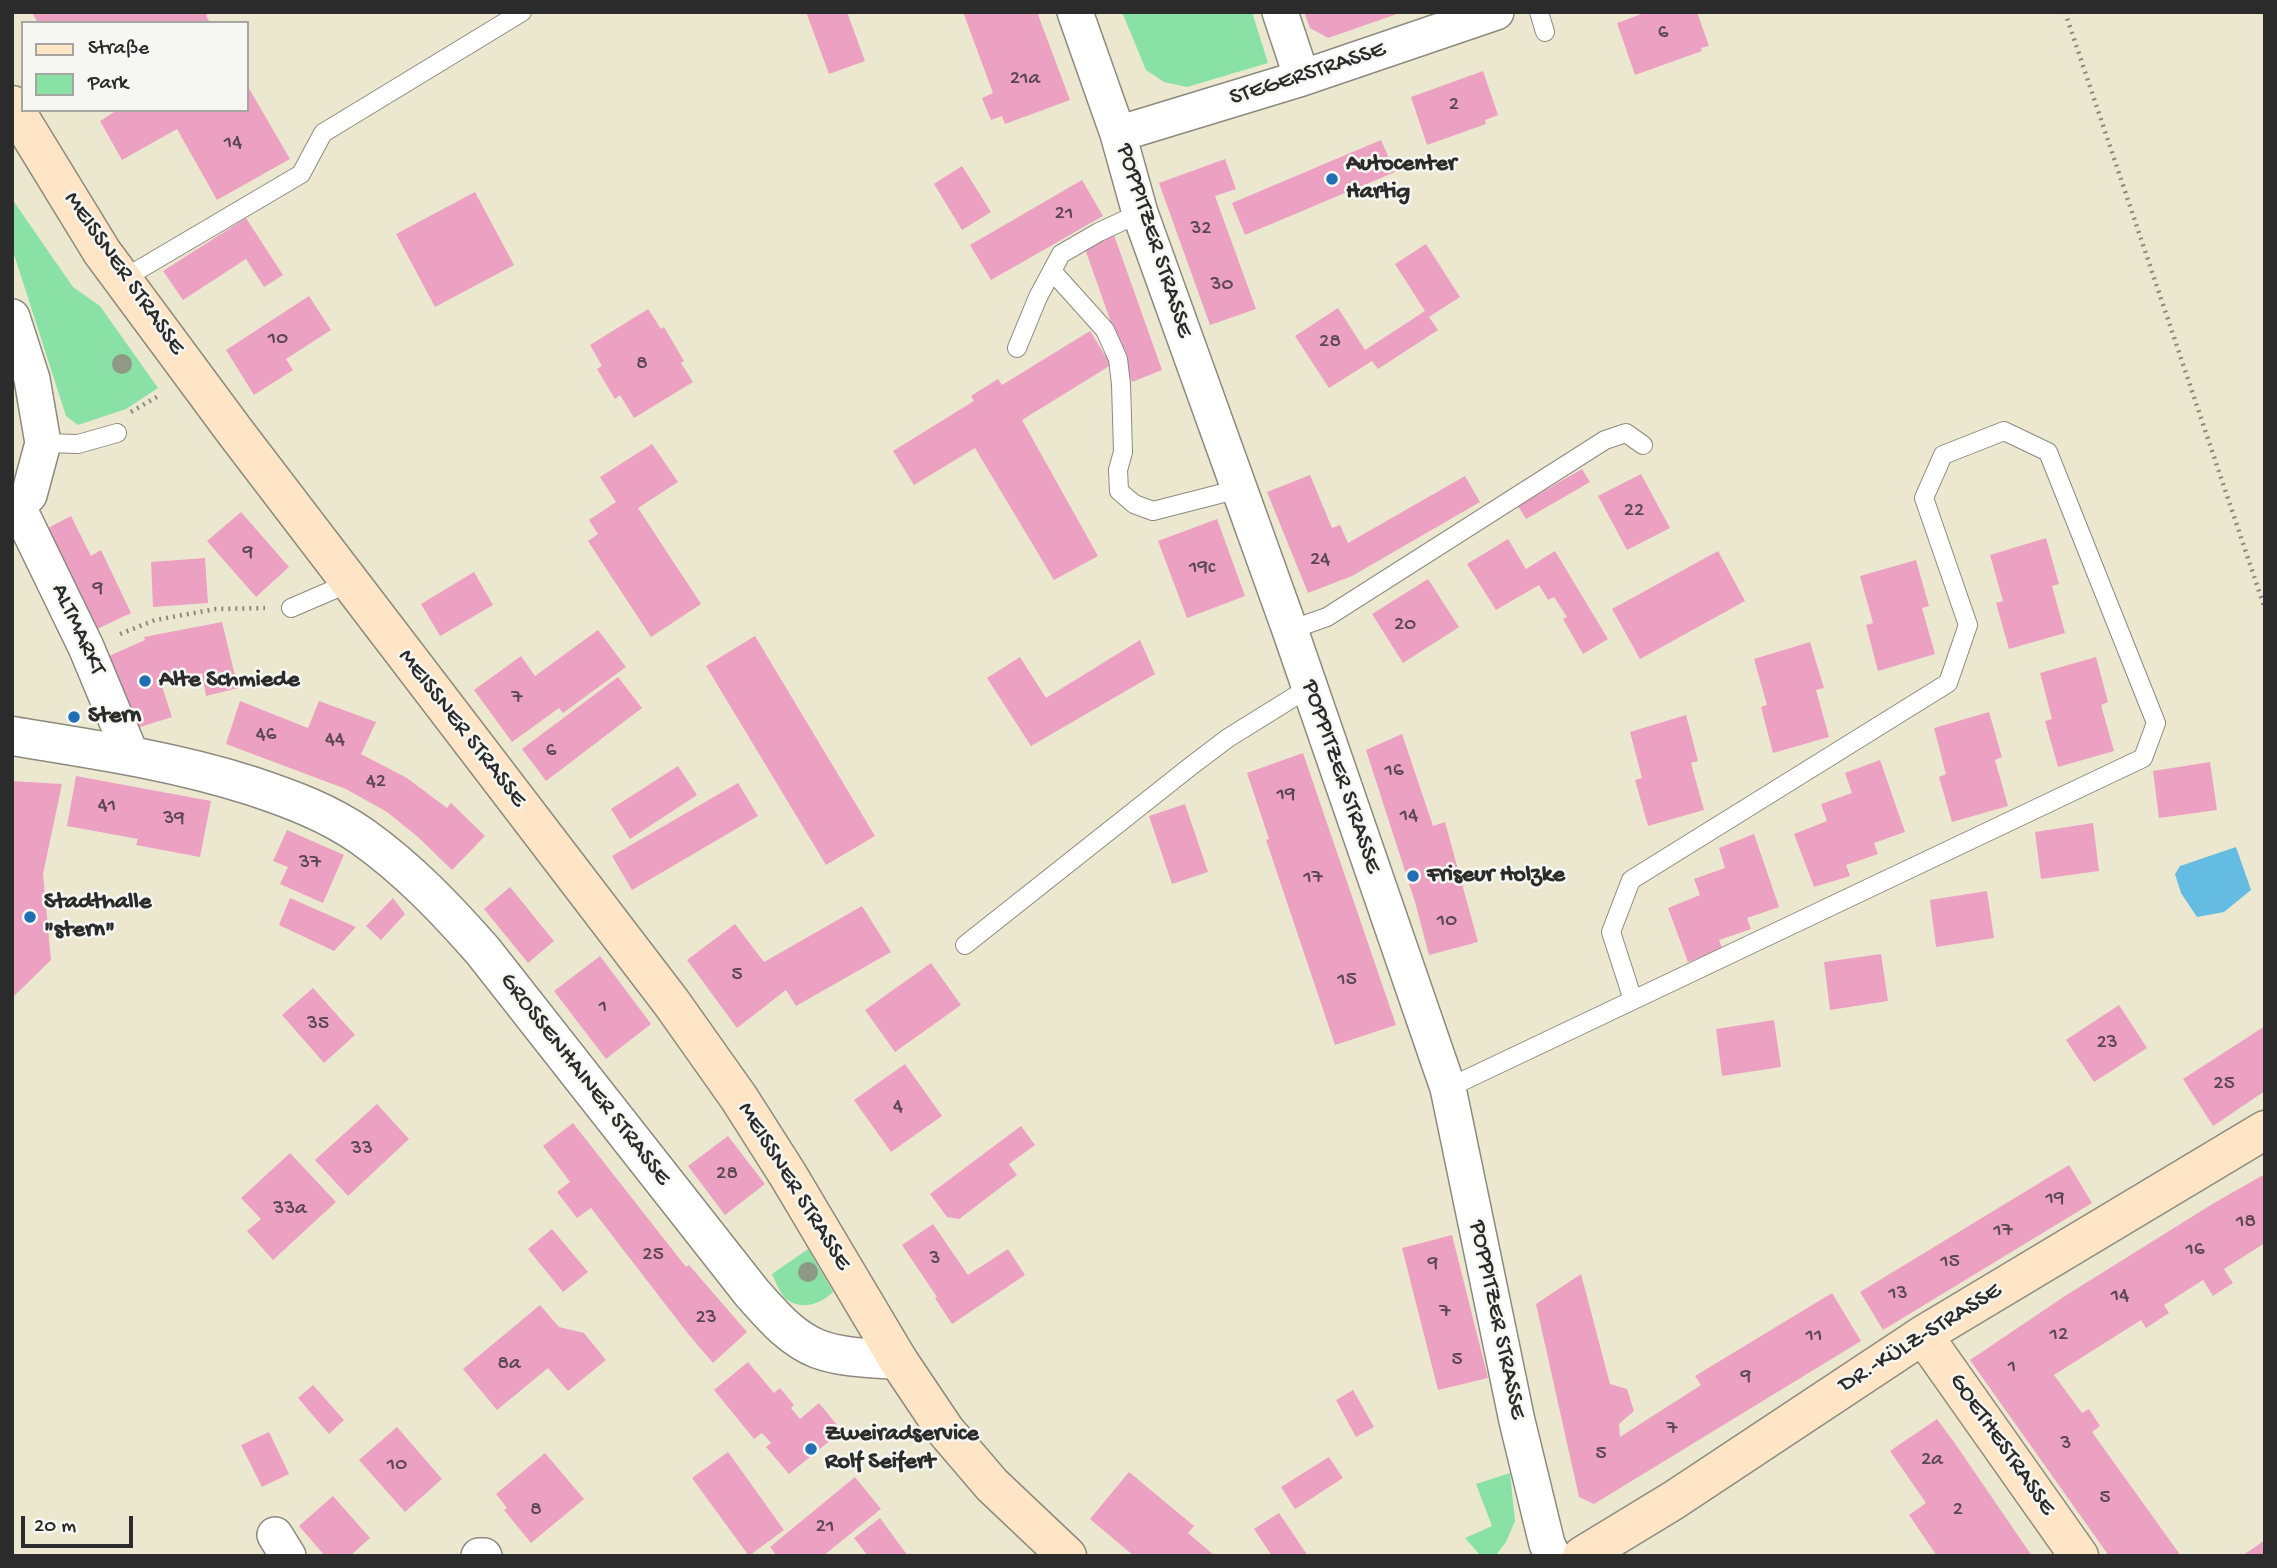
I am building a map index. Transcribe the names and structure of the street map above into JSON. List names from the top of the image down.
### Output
{
  "streets": {
    "main road": ["MEISSNER STRASSE", "DR.-KÜLZ-STRASSE", "GOETHESTRASSE"],
    "street": [
      "STEGERSTRASSE",
      "POPPITZER STRASSE",
      "ALTMARKT",
      "GROSSENHAINER STRASSE"
    ]
  },
  "crossings": [
    ["STEGERSTRASSE", "POPPITZER STRASSE"],
    ["MEISSNER STRASSE", "GROSSENHAINER STRASSE"],
    ["ALTMARKT", "GROSSENHAINER STRASSE"],
    ["DR.-KÜLZ-STRASSE", "GOETHESTRASSE"]
  ],
  "places": [
    "Autocenter Hartig",
    "Alte Schmiede",
    "Stern",
    "Friseur Holzke",
    "Stadthalle \"stern\"",
    "Zweiradservice Rolf Seifert"
  ],
  "house_numbers": [
    "6",
    "21a",
    "2",
    "14",
    "21",
    "32",
    "30",
    "10",
    "28",
    "8",
    "22",
    "9",
    "24",
    "19c",
    "9",
    "20",
    "7",
    "46",
    "44",
    "6",
    "16",
    "42",
    "19",
    "41",
    "14",
    "39",
    "37",
    "17",
    "10",
    "5",
    "15",
    "1",
    "35",
    "23",
    "25",
    "4",
    "33",
    "28",
    "19",
    "33a",
    "18",
    "17",
    "16",
    "25",
    "3",
    "15",
    "9",
    "13",
    "14",
    "7",
    "23",
    "12",
    "11",
    "5",
    "8a",
    "1",
    "9",
    "7",
    "3",
    "5",
    "2a",
    "10",
    "5",
    "8",
    "2",
    "21"
  ],
  "legend": ["Straße", "Park"],
  "scale_bar": "20 m"
}
